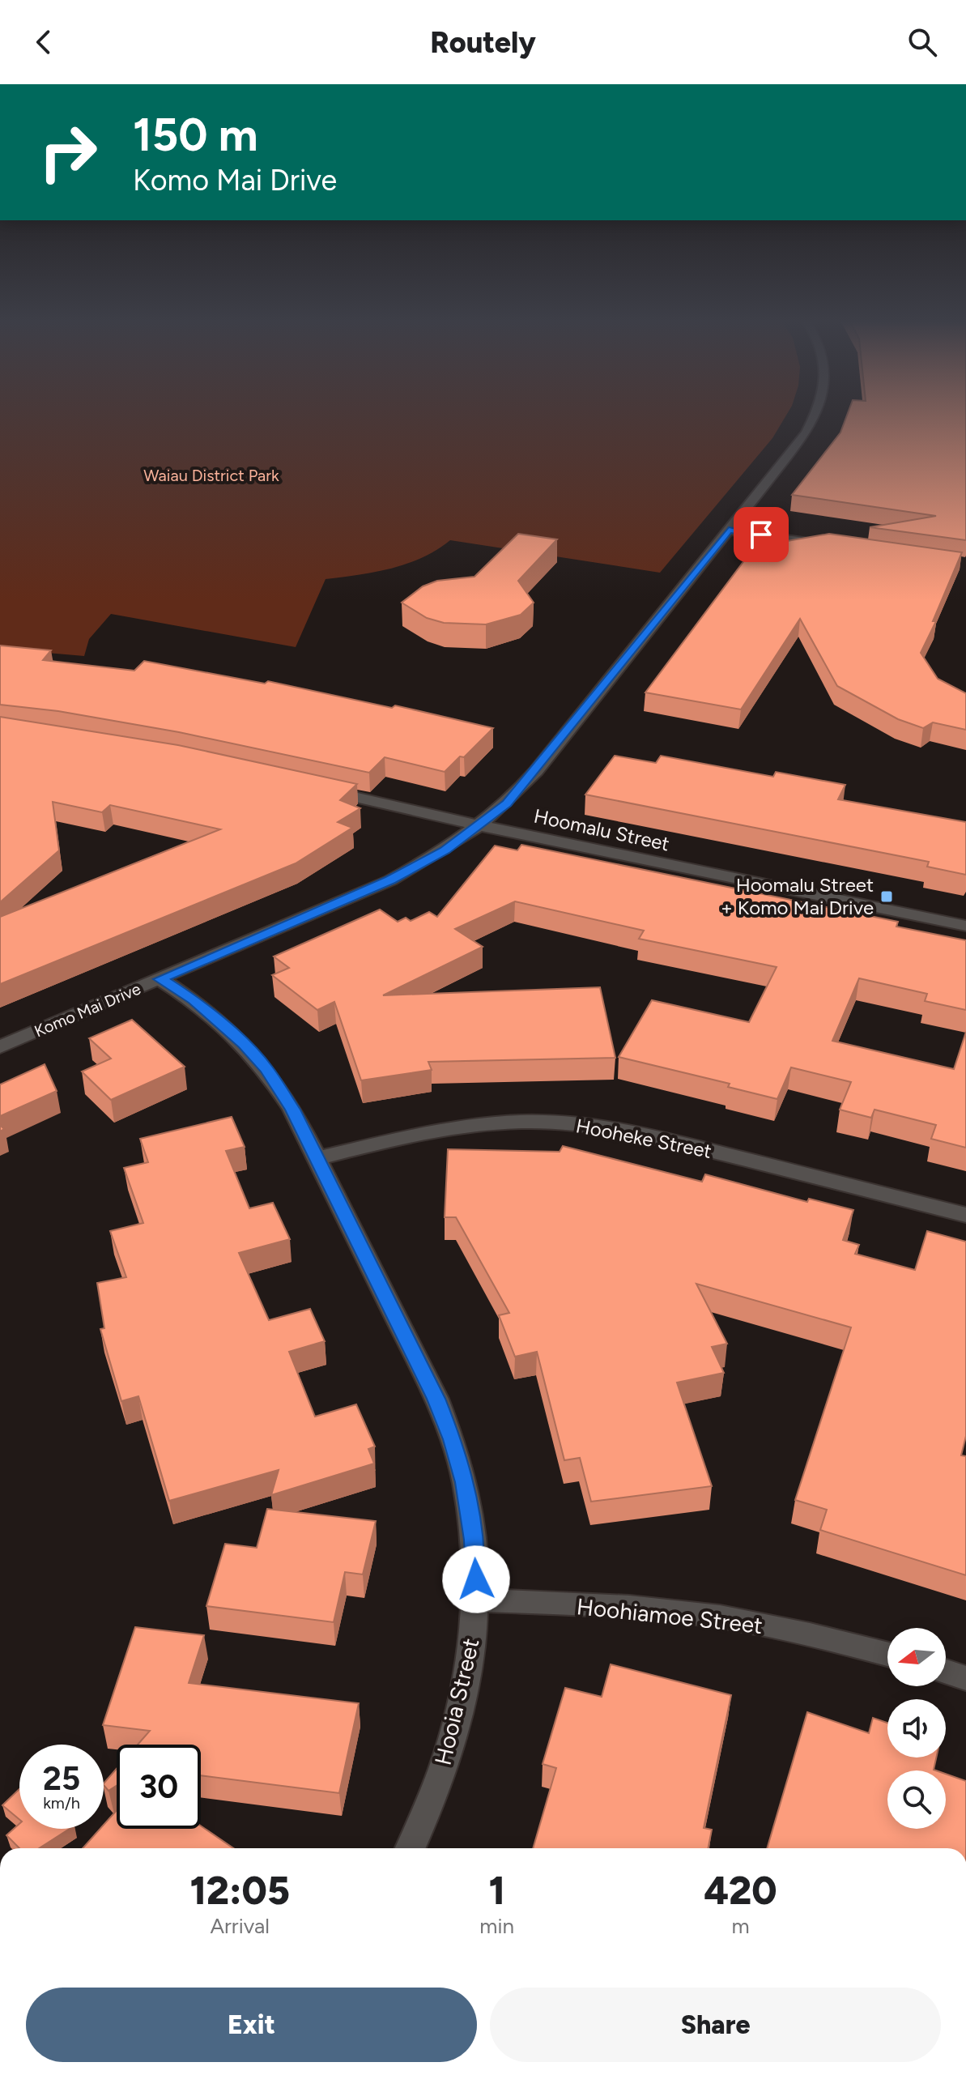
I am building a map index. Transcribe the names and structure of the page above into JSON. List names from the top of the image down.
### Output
{
  "streets": {
    "street": [
      "Hoomalu Street",
      "Komo Mai Drive",
      "Hooheke Street",
      "Hoohiamoe Street",
      "Hooia Street"
    ]
  },
  "crossings": [
    ["Hoomalu Street", "Komo Mai Drive"],
    ["Komo Mai Drive", "Hooia Street"],
    ["Hooheke Street", "Hooia Street"],
    ["Hoohiamoe Street", "Hooia Street"]
  ],
  "parks": ["Waiau District Park"],
  "places": {
    "transit": ["Hoomalu Street + Komo Mai Drive"]
  },
  "north": "left",
  "page": {
    "header": "Routely",
    "turn": ["150 m", "Komo Mai Drive"],
    "speed": "25 km/h",
    "limit": "30",
    "eta": [
      "12:05",
      "Arrival",
      "1",
      "min",
      "420",
      "m"
    ],
    "buttons": ["Exit", "Share"]
  }
}
